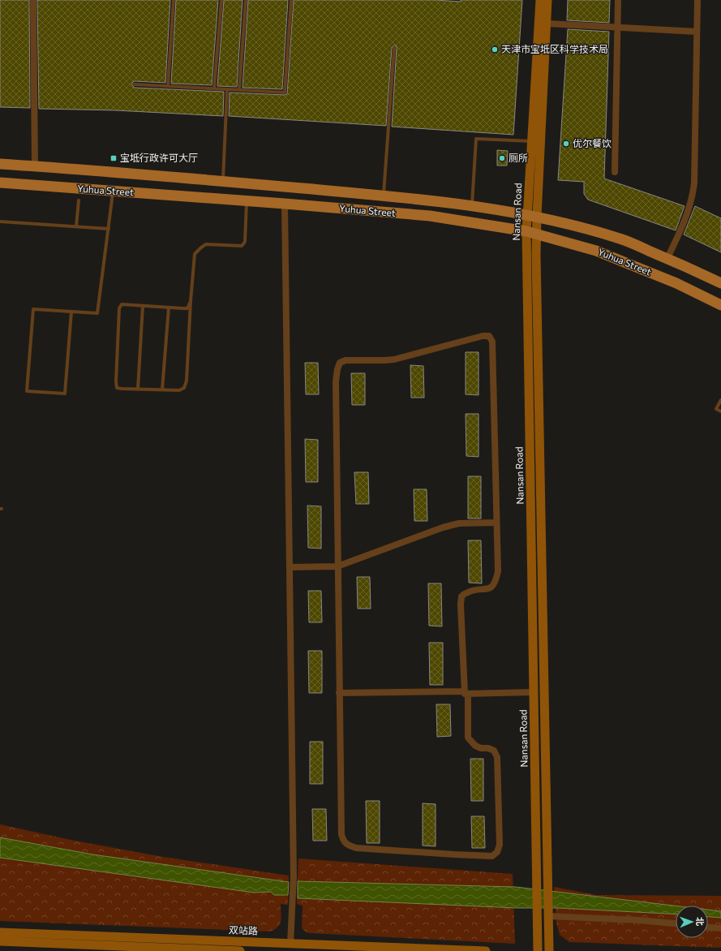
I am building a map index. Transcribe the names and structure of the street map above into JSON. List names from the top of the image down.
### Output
{
  "streets": {
    "main road": ["Yuhua Street"],
    "street": ["Nansan Road", "双站路"]
  },
  "crossings": [
    ["Yuhua Street", "Nansan Road"]
  ],
  "places": {
    "other": ["天津市宝坻区科学技术局", "优尔餐饮", "厕所"],
    "transit": ["宝坻行政许可大厅"]
  },
  "north": "right"
}
